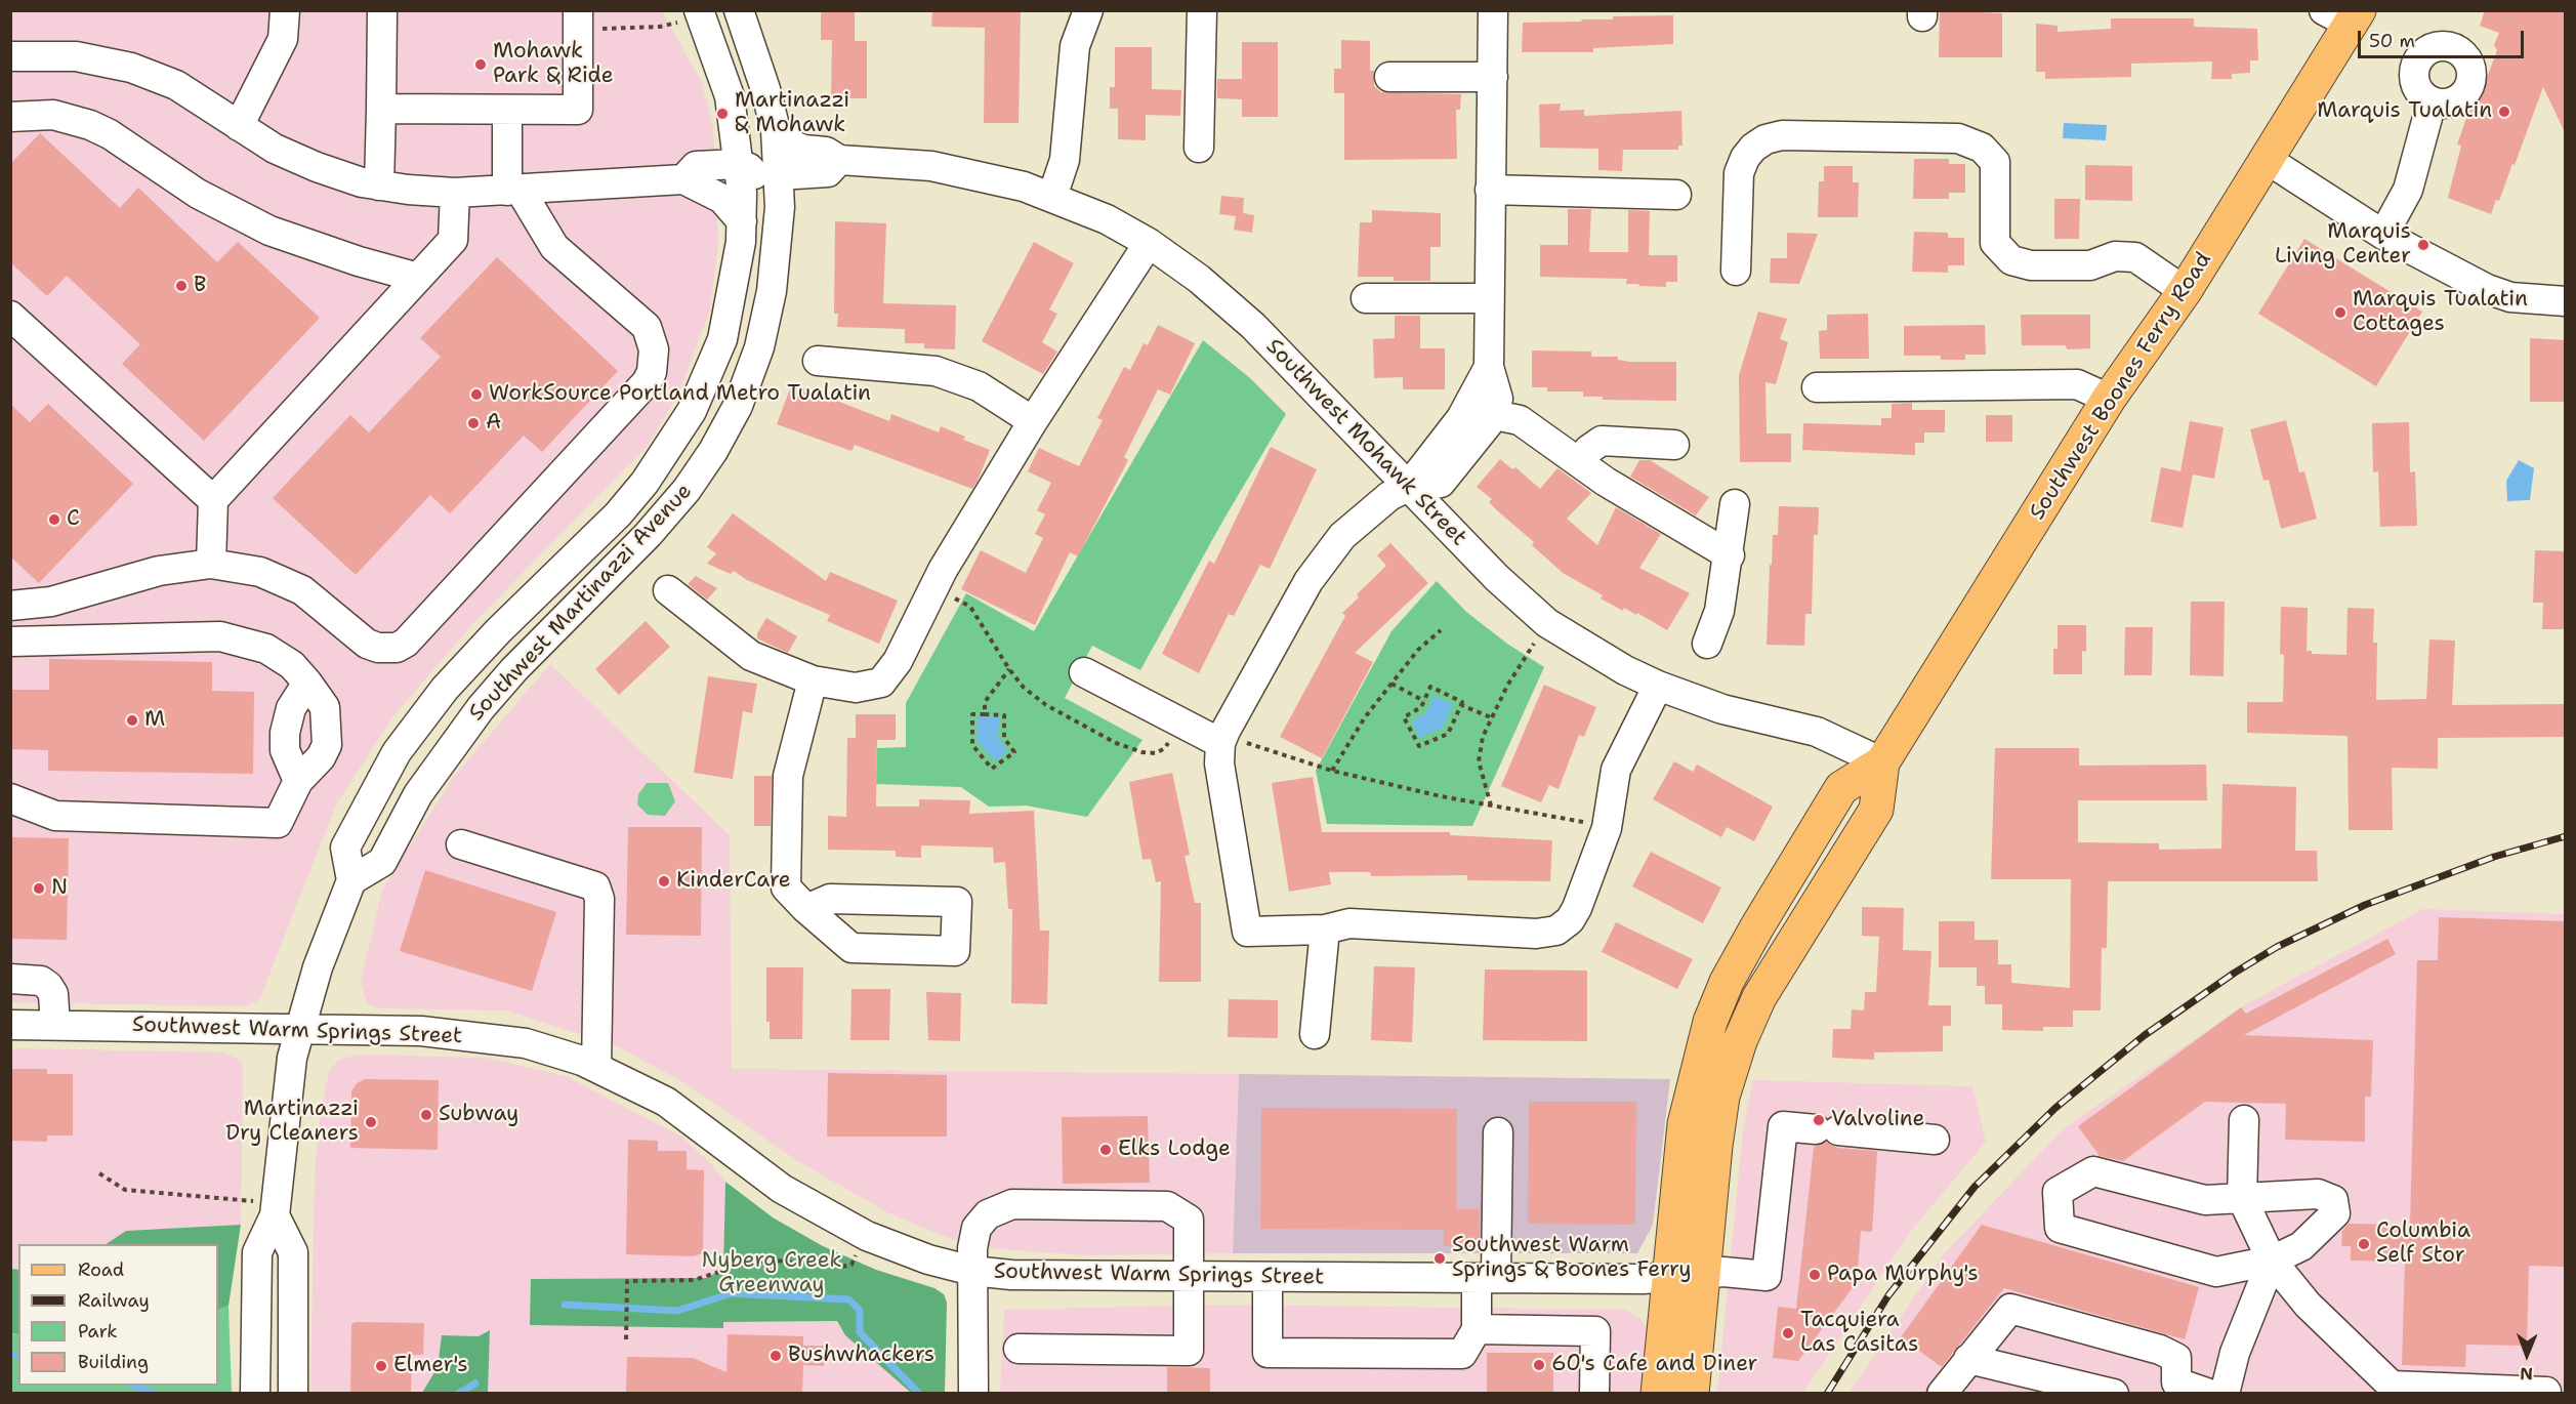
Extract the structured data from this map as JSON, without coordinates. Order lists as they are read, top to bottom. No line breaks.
{"streets":{"main road":["Southwest Boones Ferry Road"],"street":["Southwest Mohawk Street","Southwest Martinazzi Avenue","Southwest Warm Springs Street"]},"crossings":[["Southwest Boones Ferry Road","Southwest Mohawk Street"],["Southwest Boones Ferry Road","Southwest Warm Springs Street"],["Southwest Mohawk Street","Southwest Martinazzi Avenue"]],"parks":["Nyberg Creek Greenway"],"places":["Mohawk Park & Ride","Marquis Tualatin","Martinazzi & Mohawk","Marquis Living Center","B","Marquis Tualatin Cottages","WorkSource Portland Metro Tualatin","A","C","M","KinderCare","N","Subway","Valvoline","Martinazzi Dry Cleaners","Elks Lodge","Columbia Self Stor","Southwest Warm Springs & Boones Ferry","Papa Murphy's","Tacquiera Las Casitas","Bushwhackers","60's Cafe and Diner","Elmer's"],"legend":["Road","Railway","Park","Building"],"scale_bar":"50 m","north":"bottom"}
